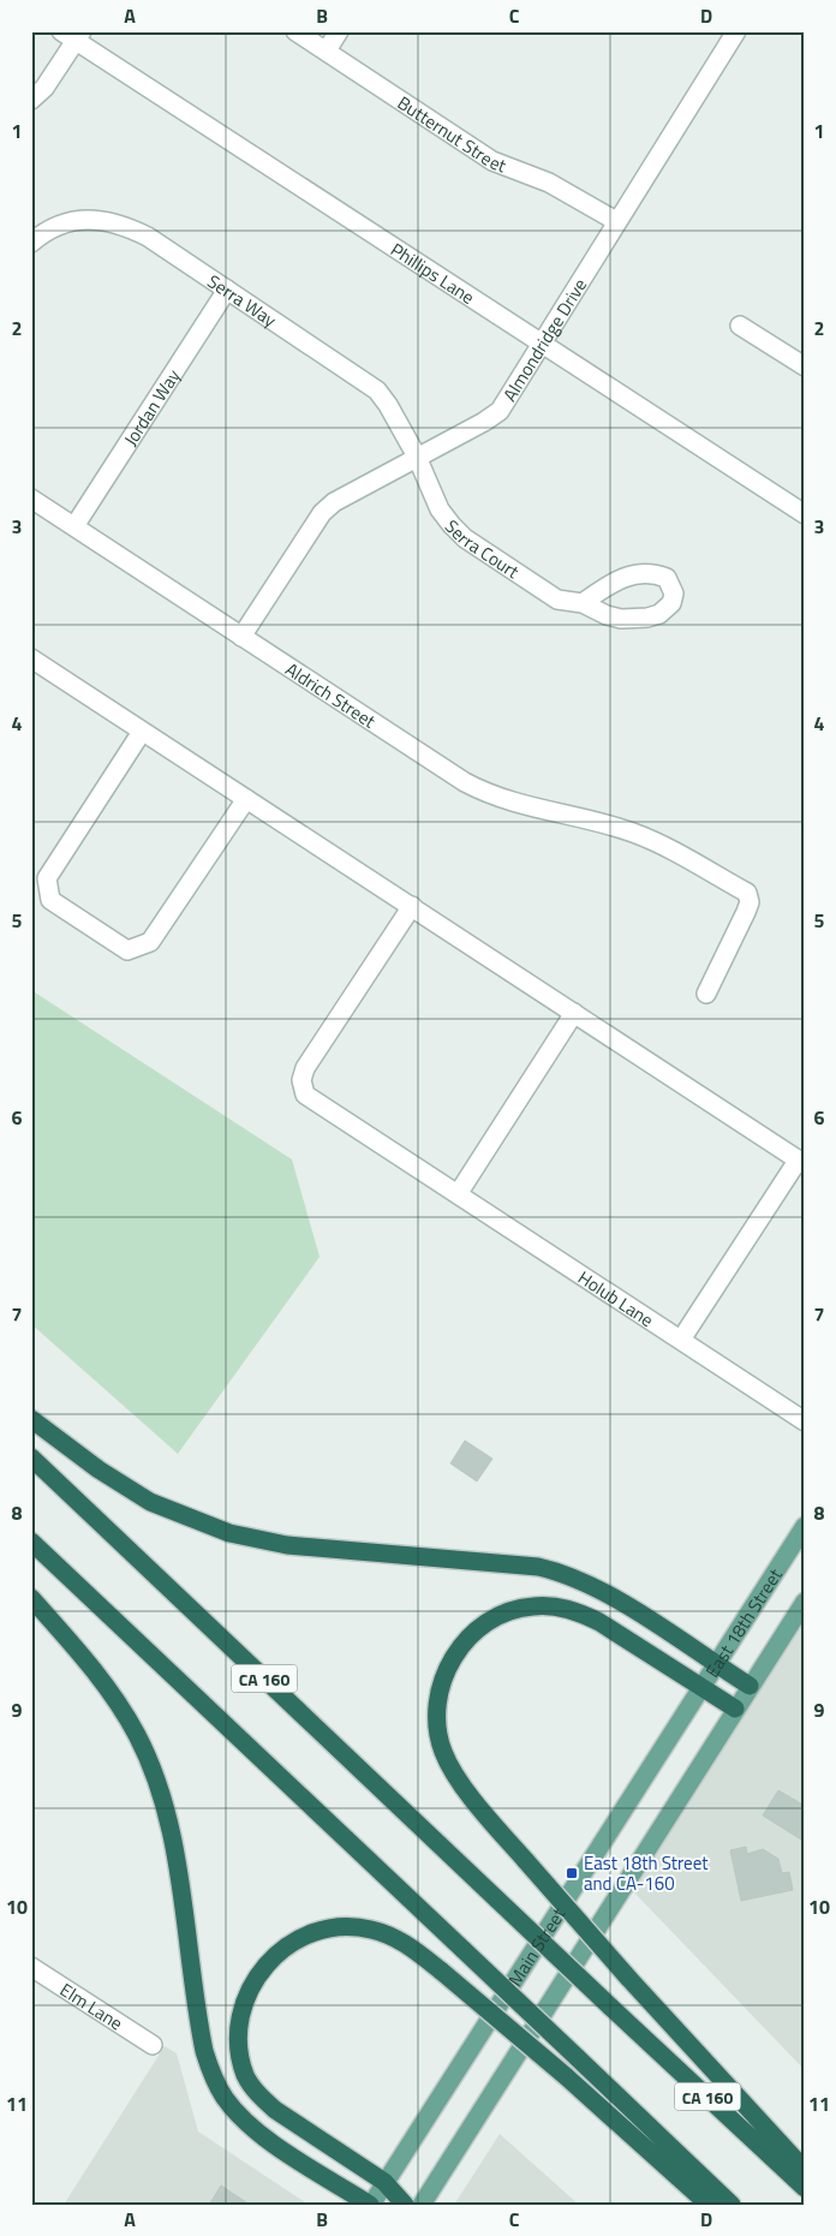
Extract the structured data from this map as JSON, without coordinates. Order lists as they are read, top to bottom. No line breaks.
{"streets":{"highway":["CA 160"],"main road":["East 18th Street","Main Street"],"street":["Butternut Street","Phillips Lane","Serra Way","Almondridge Drive","Jordan Way","Serra Court","Aldrich Street","Holub Lane","Elm Lane"]},"crossings":[["Butternut Street","Almondridge Drive"],["Phillips Lane","Almondridge Drive"],["Serra Way","Almondridge Drive"],["Serra Way","Jordan Way"],["Serra Way","Serra Court"],["Almondridge Drive","Serra Court"],["Almondridge Drive","Aldrich Street"],["Jordan Way","Aldrich Street"],["East 18th Street","Main Street"]],"places":{"transit":["East 18th Street and CA-160"]},"grid":{"columns":["A","B","C","D"],"rows":["1","2","3","4","5","6","7","8","9","10","11"]}}
